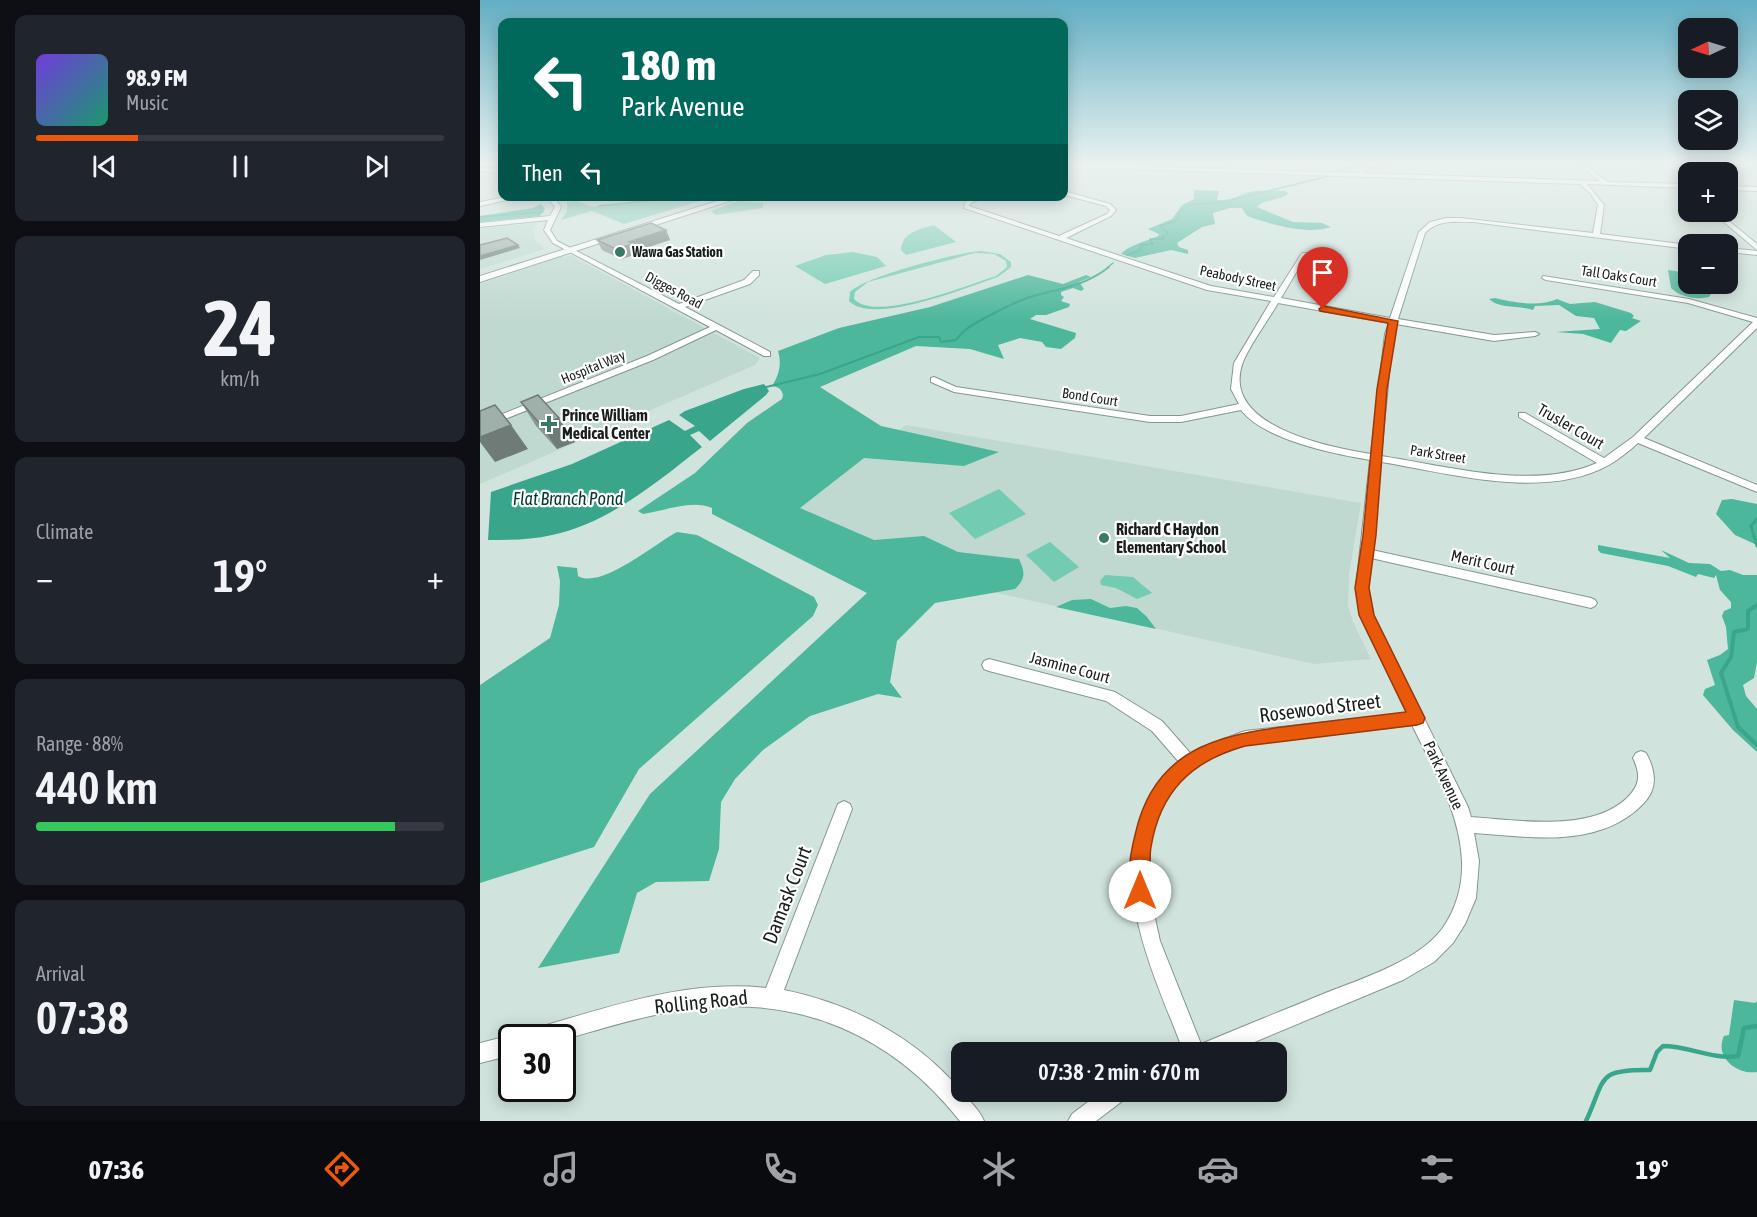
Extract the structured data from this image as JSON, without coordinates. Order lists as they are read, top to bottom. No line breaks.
{"streets":{"street":["Tall Oaks Court","Peabody Street","Digges Road","Hospital Way","Bond Court","Trusler Court","Park Street","Merit Court","Jasmine Court","Rosewood Street","Park Avenue","Damask Court","Rolling Road"]},"crossings":[["Tall Oaks Court","Park Street"],["Peabody Street","Park Avenue"],["Digges Road","Hospital Way"],["Bond Court","Park Street"],["Trusler Court","Park Street"],["Park Street","Park Avenue"],["Merit Court","Park Avenue"],["Jasmine Court","Rosewood Street"],["Rosewood Street","Park Avenue"],["Damask Court","Rolling Road"]],"water":["Flat Branch Pond"],"places":{"other":["Wawa Gas Station","Richard C Haydon Elementary School"],"health":["Prince William Medical Center"]},"north":"left","page":{"map_buttons":["+","−"],"turn":["180 m","Park Avenue"],"song":["98.9 FM","Music"],"then":"Then","tile":[["24","km/h"],"Climate",["Range · 88%","440 km"],["Arrival","07:38"]],"heat":["−","19°","+"],"limit":"30","trip":"07:38 · 2 min · 670 m","tabs":["07:36","19°"]}}
